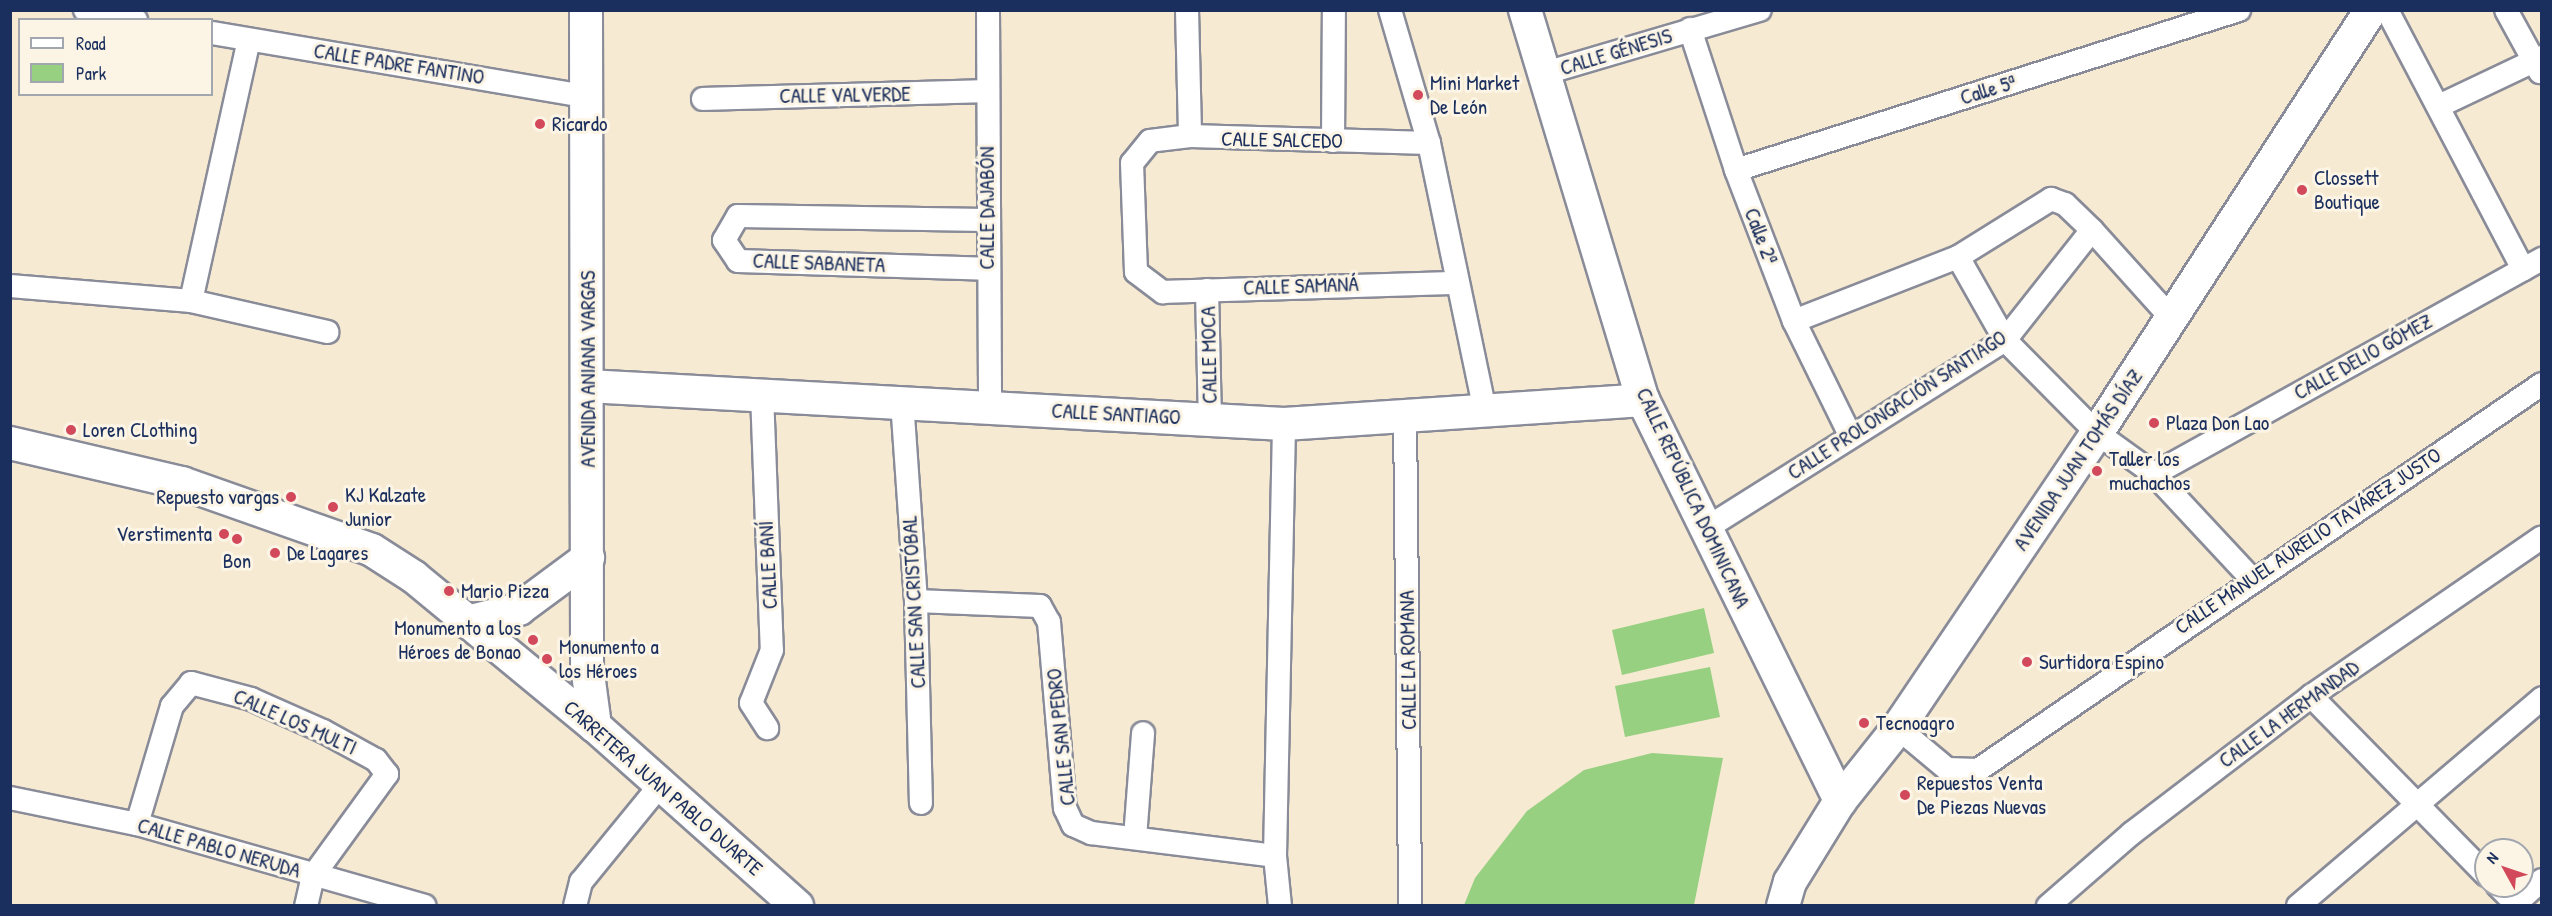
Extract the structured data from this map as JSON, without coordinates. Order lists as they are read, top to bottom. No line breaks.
{"streets":{"street":["CALLE GÉNESIS","CALLE PADRE FANTINO","Calle 5ª","CALLE VALVERDE","CALLE SALCEDO","CALLE DAJABÓN","Calle 2ª","CALLE SABANETA","CALLE SAMANÁ","CALLE MOCA","CALLE DELIO GÓMEZ","AVENIDA ANIANA VARGAS","CALLE PROLONGACIÓN SANTIAGO","CALLE SANTIAGO","AVENIDA JUAN TOMÁS DÍAZ","CALLE REPÚBLICA DOMINICANA","CALLE MANUEL AURELIO TAVÁREZ JUSTO","CALLE BANÍ","CALLE SAN CRISTÓBAL","CALLE LA ROMANA","CALLE LA HERMANDAD","CALLE LOS MULTI","CALLE SAN PEDRO","CARRETERA JUAN PABLO DUARTE","CALLE PABLO NERUDA"]},"crossings":[["CALLE GÉNESIS","Calle 2ª"],["CALLE GÉNESIS","CALLE REPÚBLICA DOMINICANA"],["CALLE PADRE FANTINO","AVENIDA ANIANA VARGAS"],["Calle 5ª","Calle 2ª"],["CALLE VALVERDE","CALLE DAJABÓN"],["CALLE SALCEDO","CALLE SAMANÁ"],["CALLE DAJABÓN","CALLE SABANETA"],["CALLE DAJABÓN","CALLE SANTIAGO"],["Calle 2ª","CALLE PROLONGACIÓN SANTIAGO"],["CALLE SAMANÁ","CALLE MOCA"],["CALLE MOCA","CALLE SANTIAGO"],["AVENIDA ANIANA VARGAS","CALLE SANTIAGO"],["AVENIDA ANIANA VARGAS","CARRETERA JUAN PABLO DUARTE"],["CALLE PROLONGACIÓN SANTIAGO","CALLE REPÚBLICA DOMINICANA"],["CALLE SANTIAGO","CALLE REPÚBLICA DOMINICANA"],["CALLE SANTIAGO","CALLE BANÍ"],["CALLE SANTIAGO","CALLE SAN CRISTÓBAL"],["CALLE SANTIAGO","CALLE LA ROMANA"],["AVENIDA JUAN TOMÁS DÍAZ","CALLE REPÚBLICA DOMINICANA"],["AVENIDA JUAN TOMÁS DÍAZ","CALLE MANUEL AURELIO TAVÁREZ JUSTO"],["CALLE SAN CRISTÓBAL","CALLE SAN PEDRO"],["CALLE LOS MULTI","CALLE PABLO NERUDA"]],"places":["Mini Market De León","Ricardo","Clossett Boutique","Plaza Don Lao","Loren CLothing","Taller los muchachos","Repuesto vargas","KJ Kalzate Junior","Verstimenta","Bon","De Lagares","Mario Pizza","Monumento a los Héroes de Bonao","Monumento a los Héroes","Surtidora Espino","Tecnoagro","Repuestos Venta De Piezas Nuevas"],"legend":["Road","Park"],"north":"top left"}
